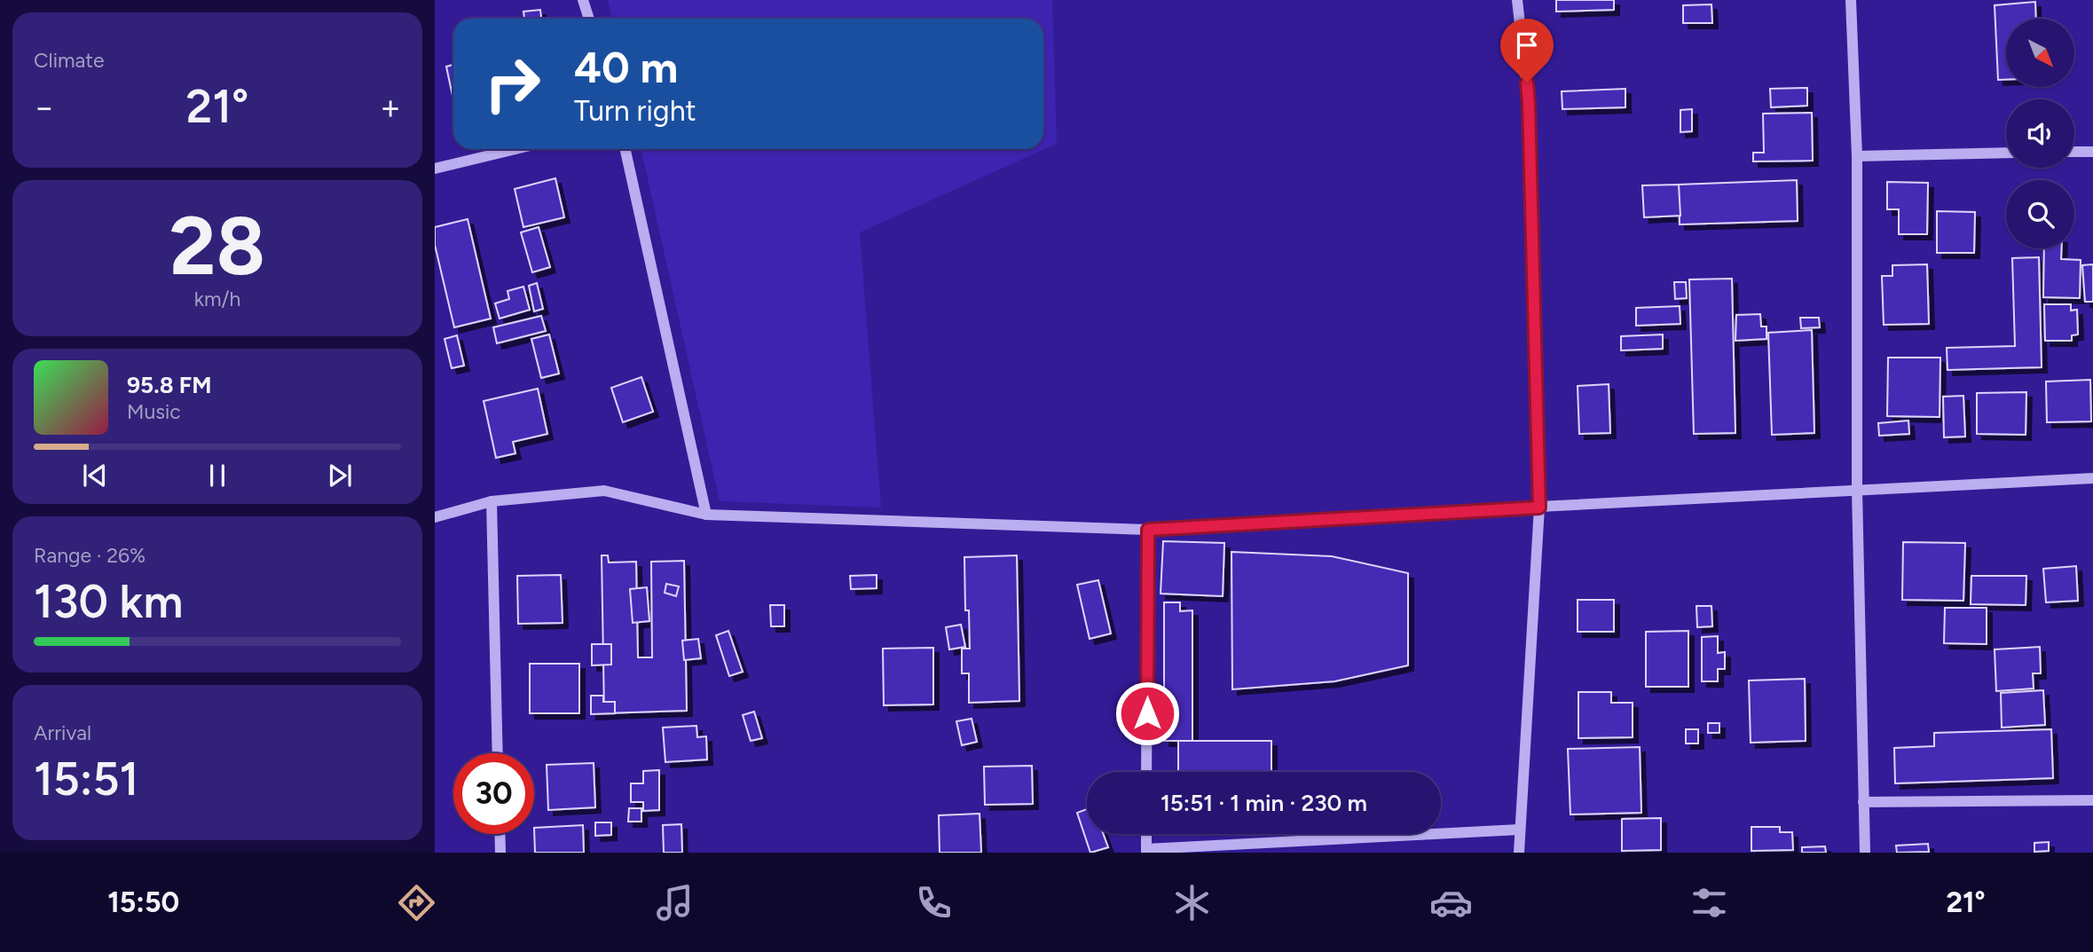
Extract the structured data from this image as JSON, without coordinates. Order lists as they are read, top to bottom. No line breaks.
{"north":"bottom right","page":{"tile":["Climate",["28","km/h"],["Range · 26%","130 km"],["Arrival","15:51"]],"turn":["40 m","Turn right"],"heat":["−","21°","+"],"song":["95.8 FM","Music"],"limit":"30","trip":"15:51 · 1 min · 230 m","tabs":["15:50","21°"]}}
